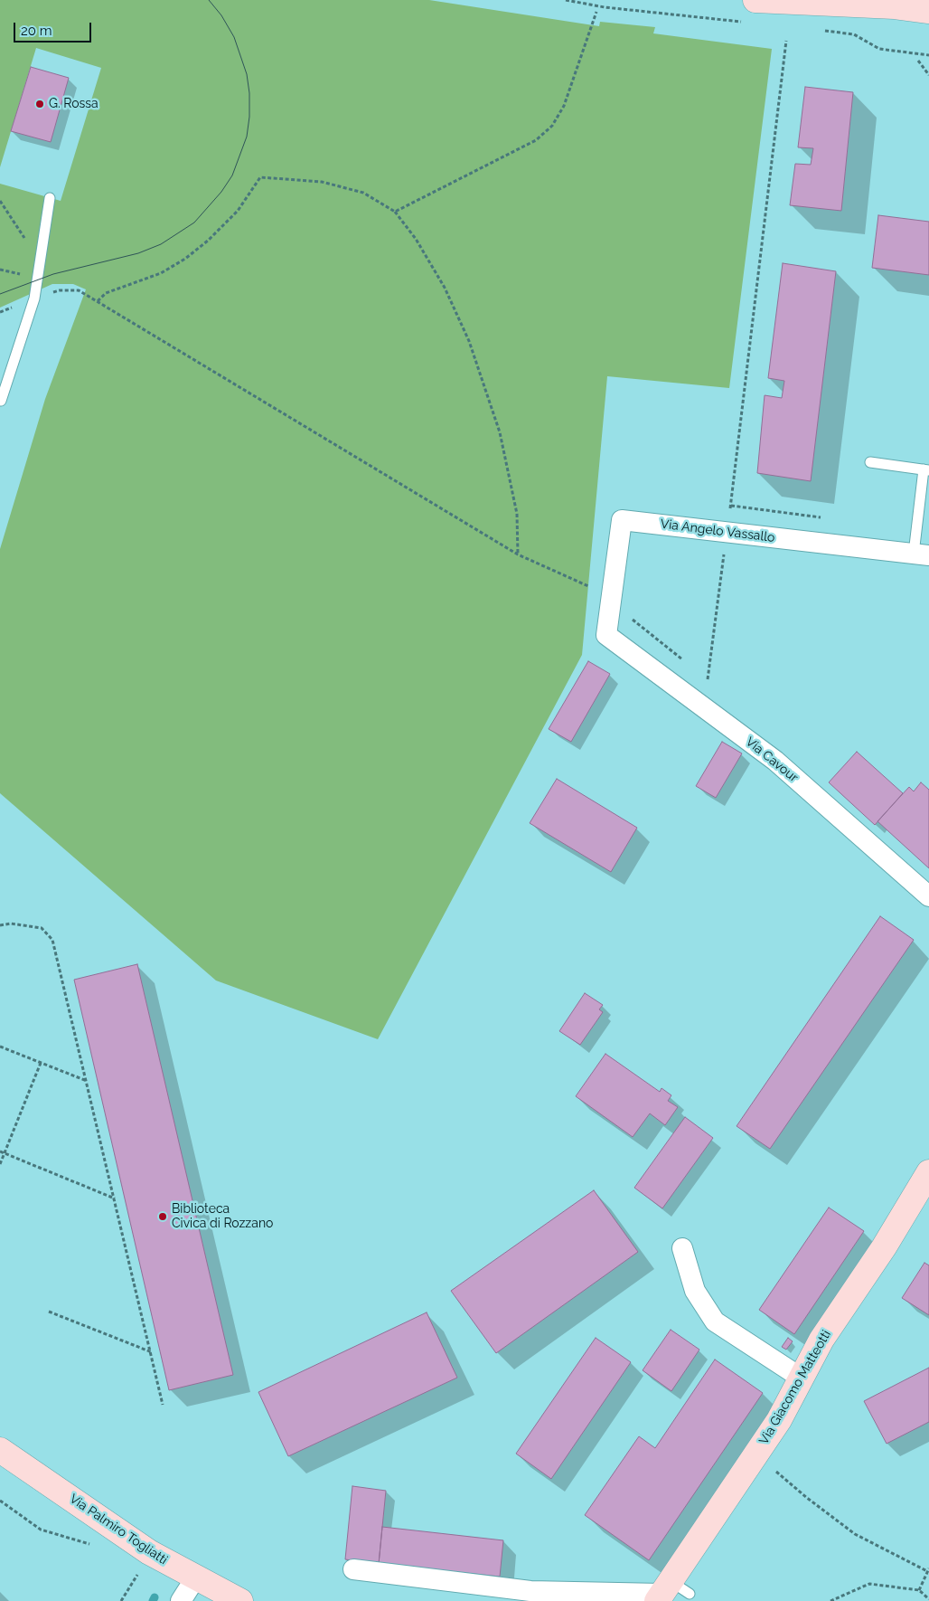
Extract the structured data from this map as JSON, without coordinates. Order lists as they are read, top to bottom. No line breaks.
{"streets":{"street":["Via Angelo Vassallo","Via Cavour","Via Giacomo Matteotti","Via Palmiro Togliatti"]},"crossings":[["Via Angelo Vassallo","Via Cavour"]],"places":["G. Rossa","Biblioteca Civica di Rozzano"],"scale_bar":"20 m"}
